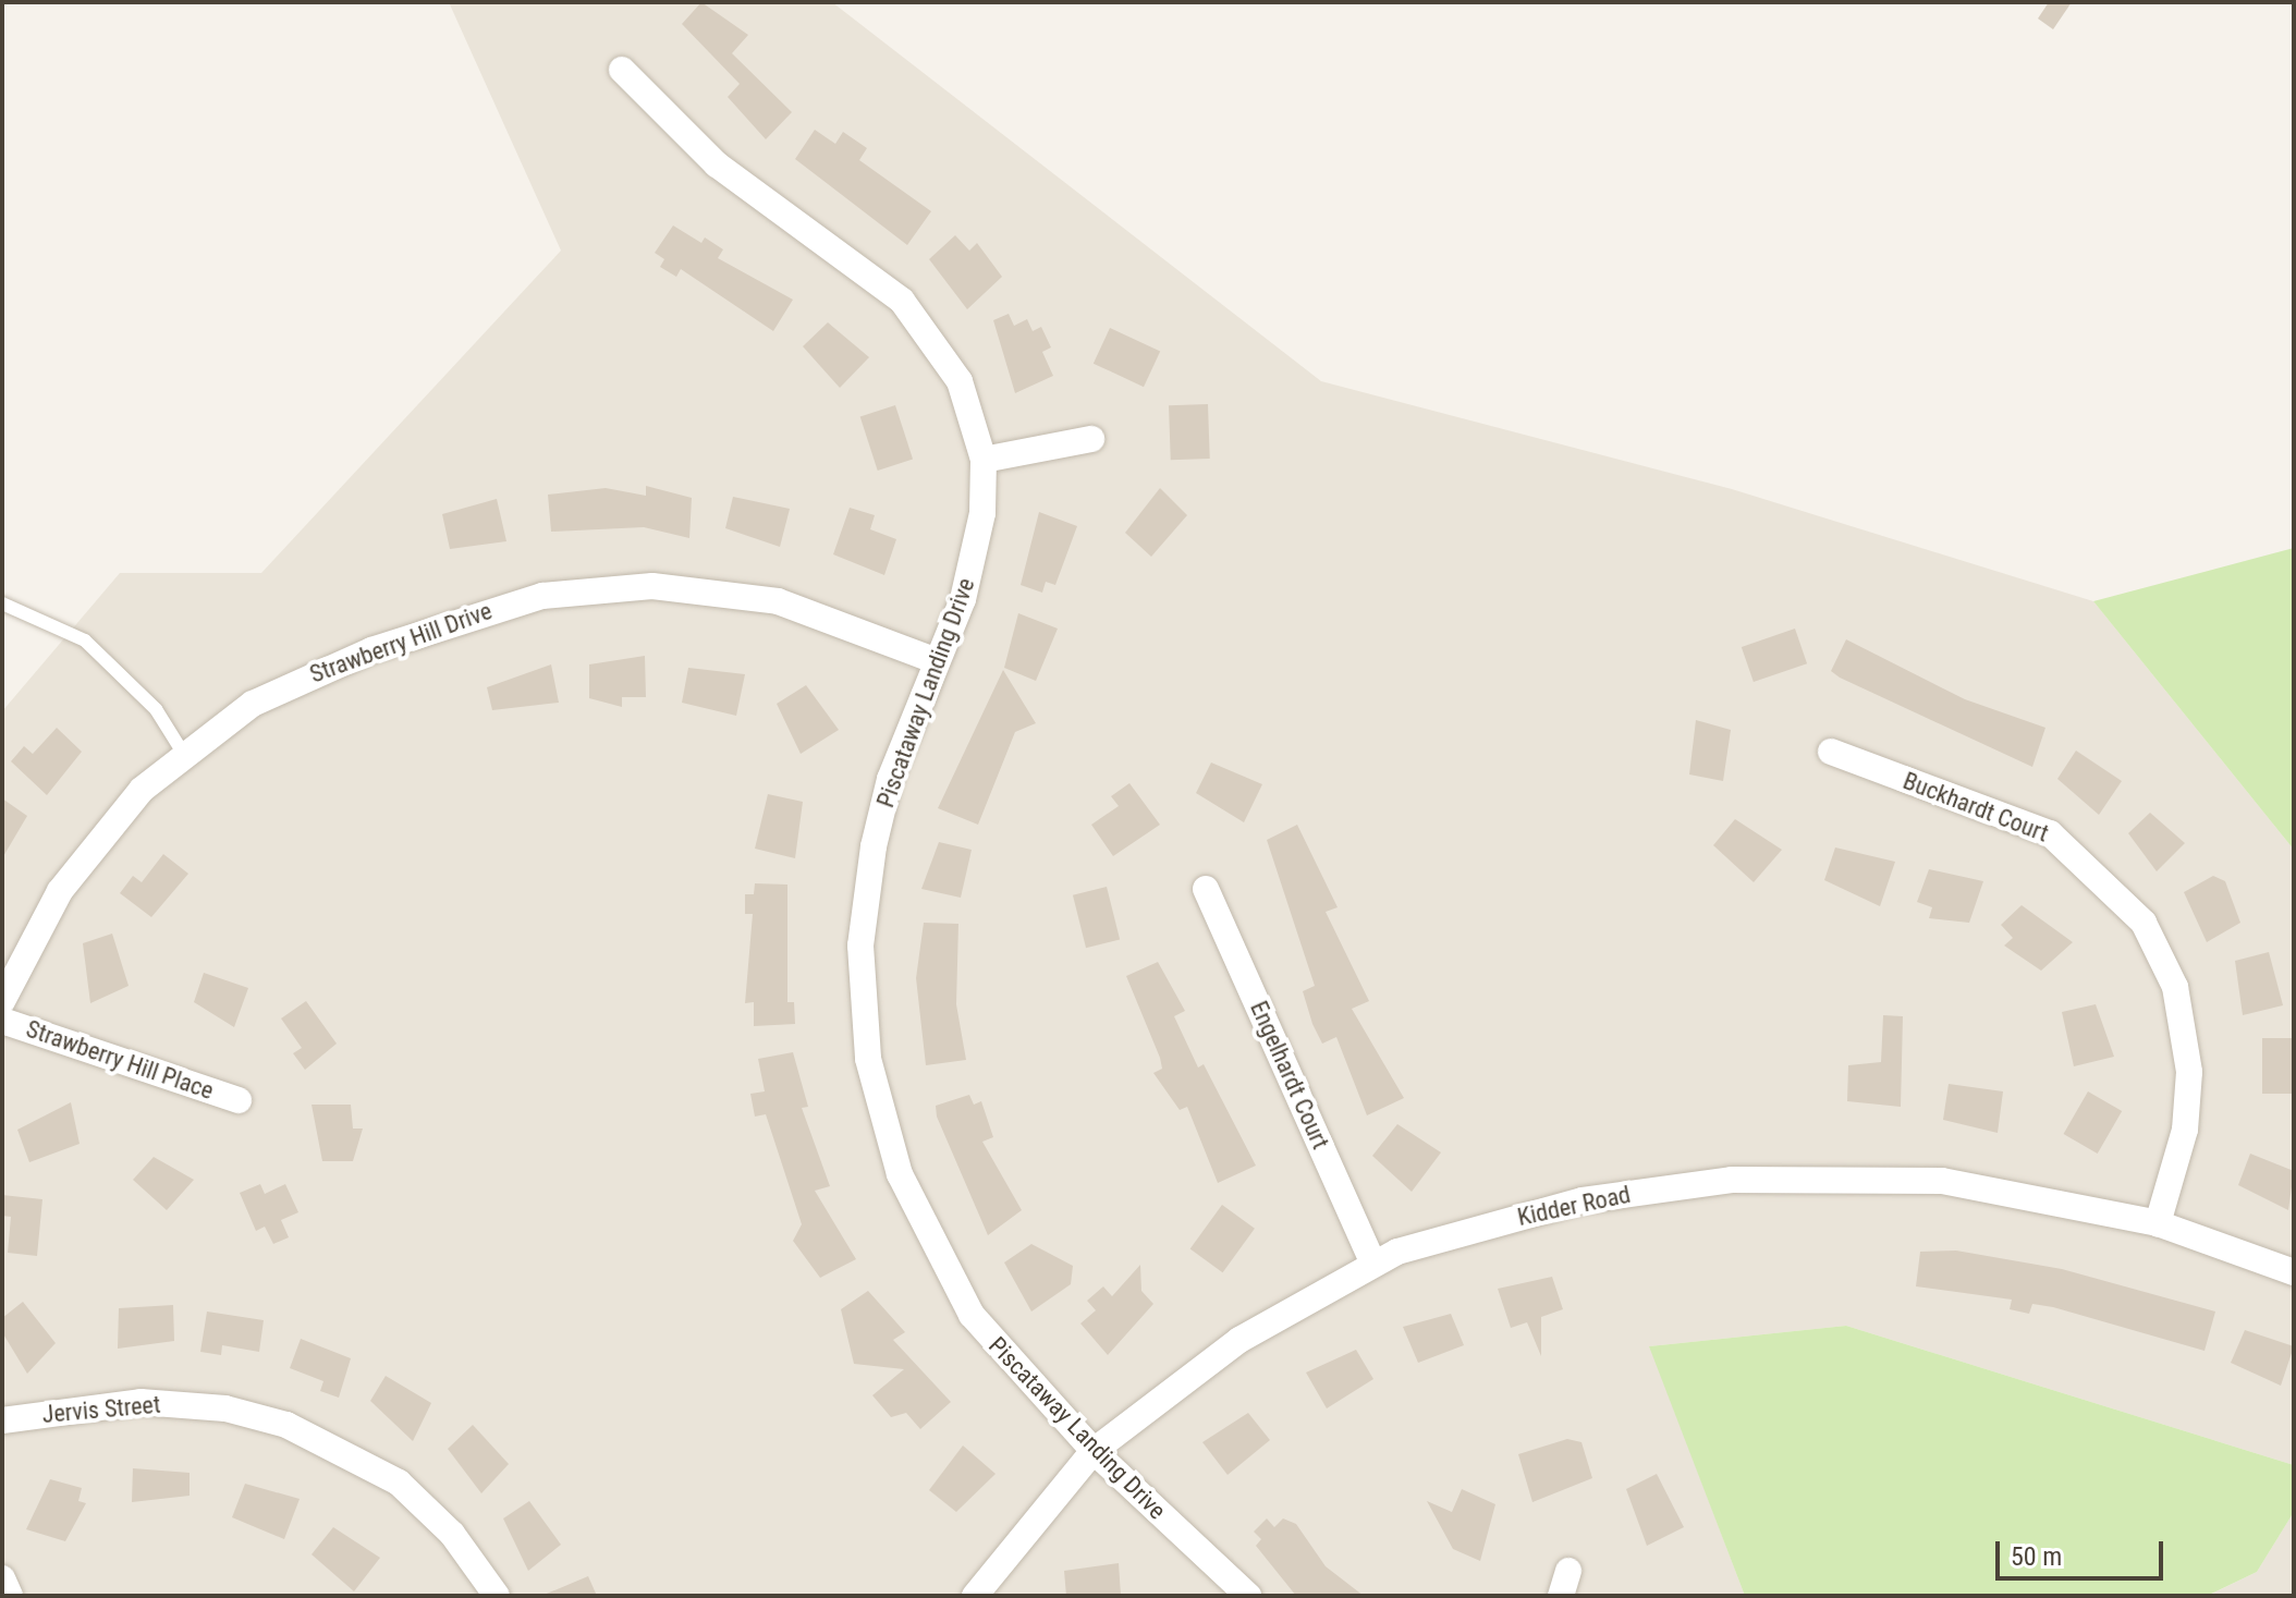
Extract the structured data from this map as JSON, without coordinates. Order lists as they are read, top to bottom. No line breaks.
{"streets":{"street":["Strawberry Hill Drive","Piscataway Landing Drive","Buckhardt Court","Strawberry Hill Place","Engelhardt Court","Kidder Road","Jervis Street"]},"crossings":[["Strawberry Hill Drive","Piscataway Landing Drive"],["Piscataway Landing Drive","Kidder Road"],["Buckhardt Court","Kidder Road"],["Engelhardt Court","Kidder Road"]],"scale_bar":"50 m"}
